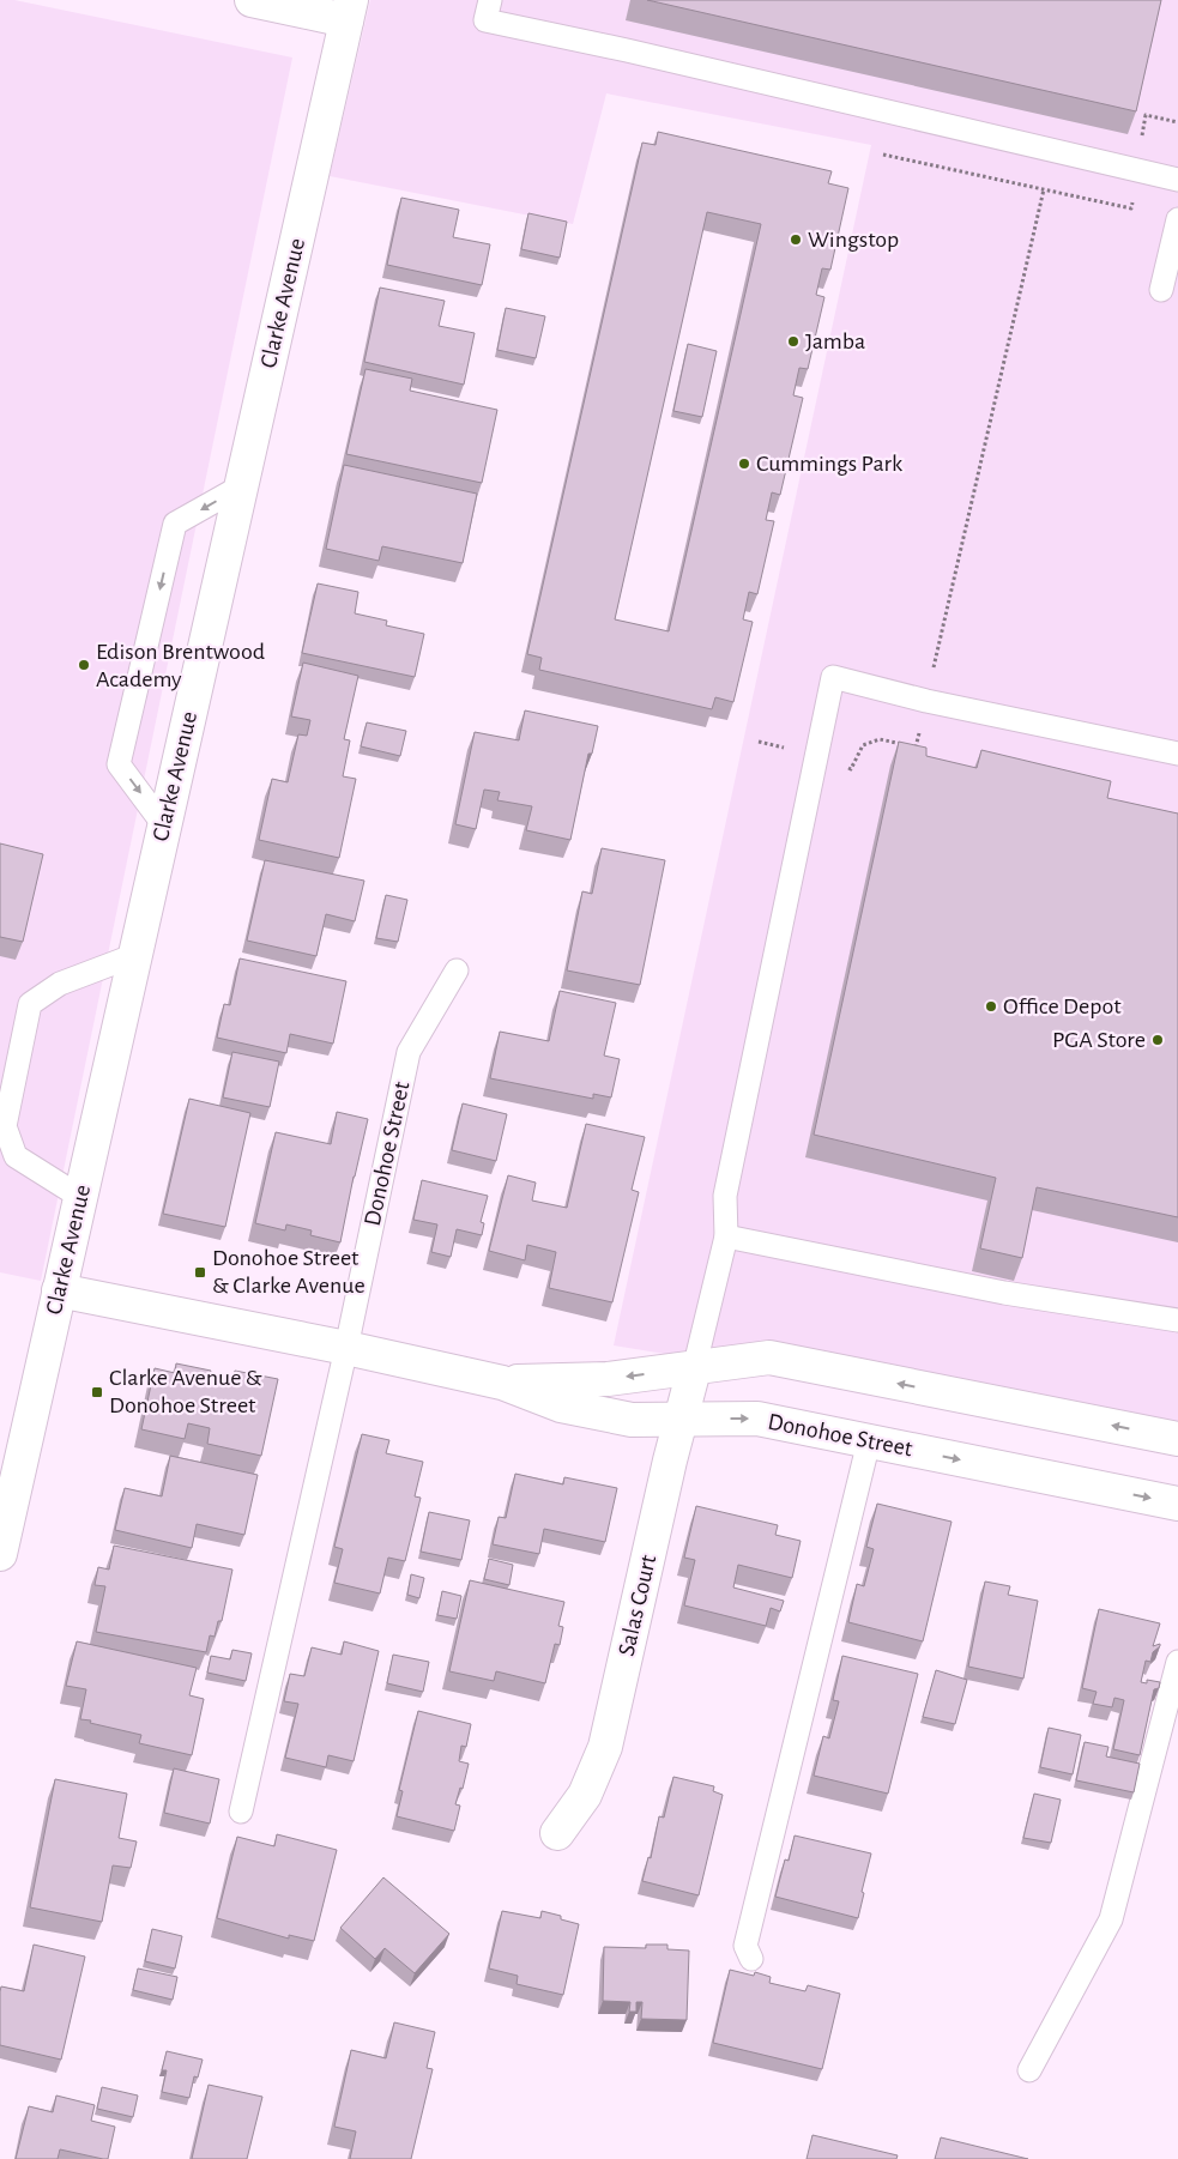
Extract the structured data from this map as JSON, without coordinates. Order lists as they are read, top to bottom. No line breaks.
{"streets":{"street":["Clarke Avenue","Donohoe Street","Salas Court"]},"crossings":[["Clarke Avenue","Donohoe Street"],["Donohoe Street","Salas Court"]],"places":{"other":["Wingstop","Jamba","Cummings Park","Edison Brentwood Academy","Office Depot","PGA Store"],"transit":["Donohoe Street & Clarke Avenue","Clarke Avenue & Donohoe Street"]}}
